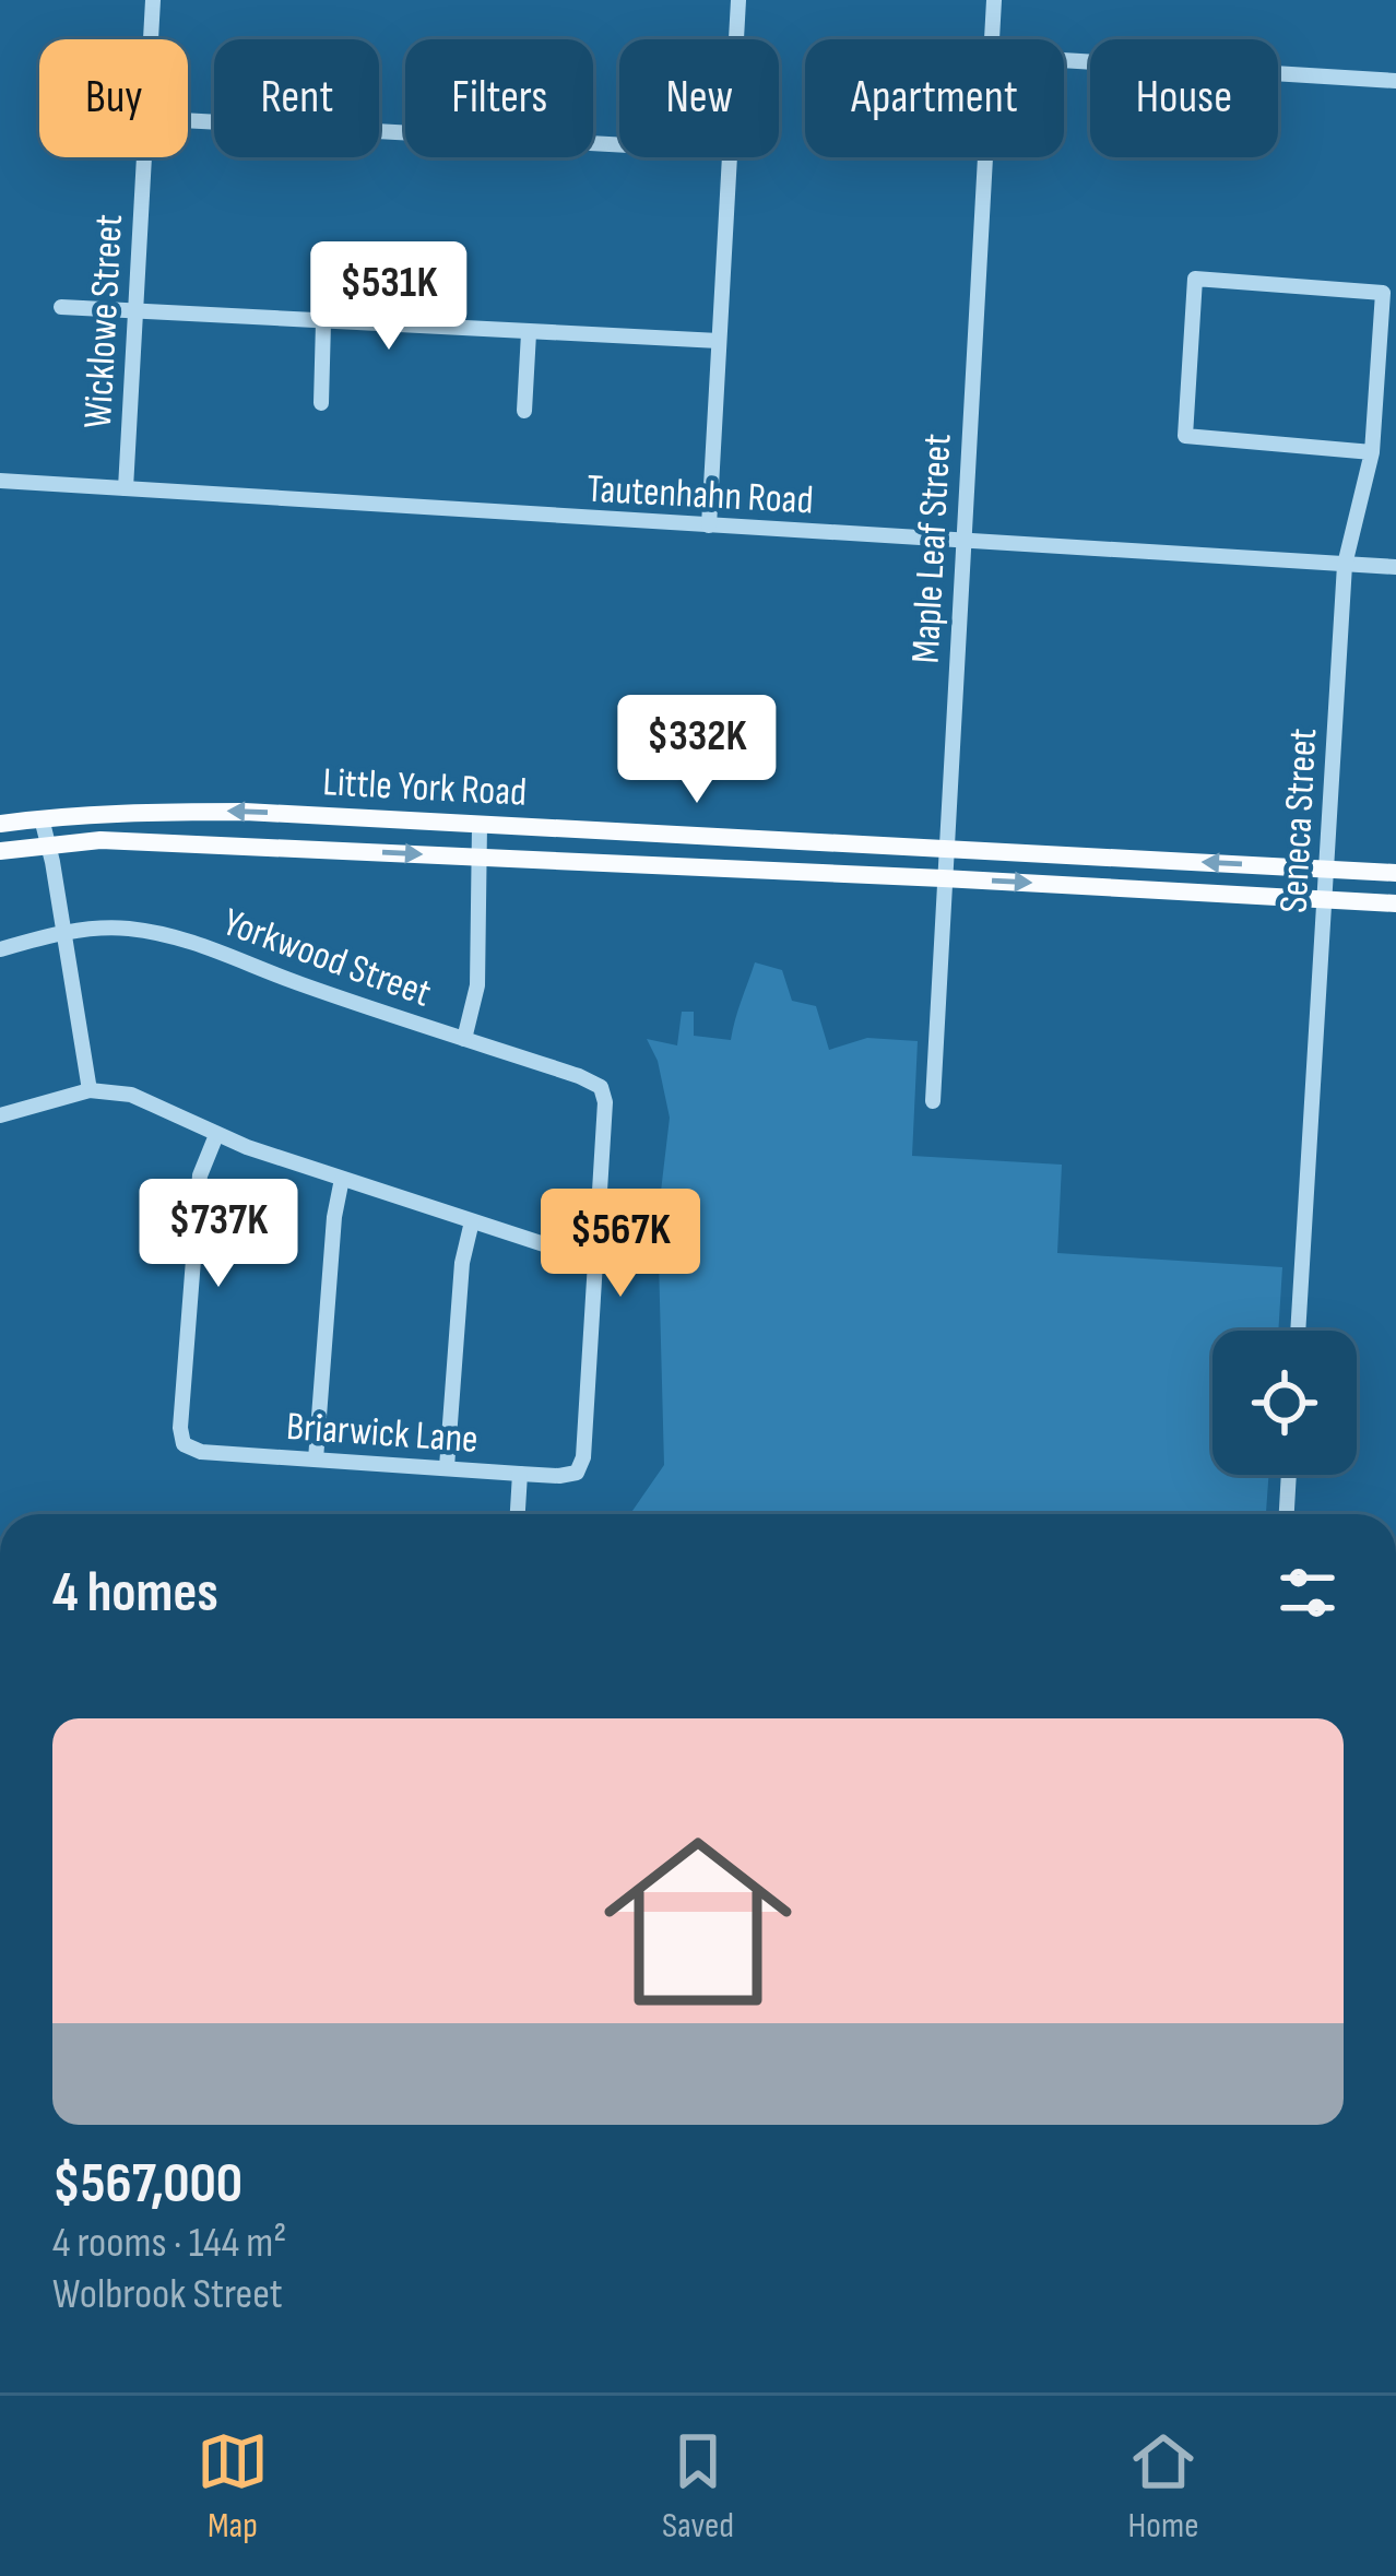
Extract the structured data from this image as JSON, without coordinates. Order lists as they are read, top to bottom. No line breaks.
{"streets":{"main road":["Little York Road"],"street":["Wicklowe Street","Tautenhahn Road","Maple Leaf Street","Seneca Street","Yorkwood Street","Briarwick Lane"]},"crossings":[["Wicklowe Street","Tautenhahn Road"],["Tautenhahn Road","Maple Leaf Street"],["Tautenhahn Road","Seneca Street"],["Maple Leaf Street","Little York Road"],["Little York Road","Seneca Street"],["Yorkwood Street","Briarwick Lane"]],"page":{"chip":["Buy","Rent","Filters","New","Apartment","House"],"price":["$531K","$332K","$737K","$567K"],"heading":"4 homes","list":[{"name":"$567,000","note":"4 rooms · 144 m² · Wolbrook Street"}],"tabs":["Map","Saved","Home"]}}
